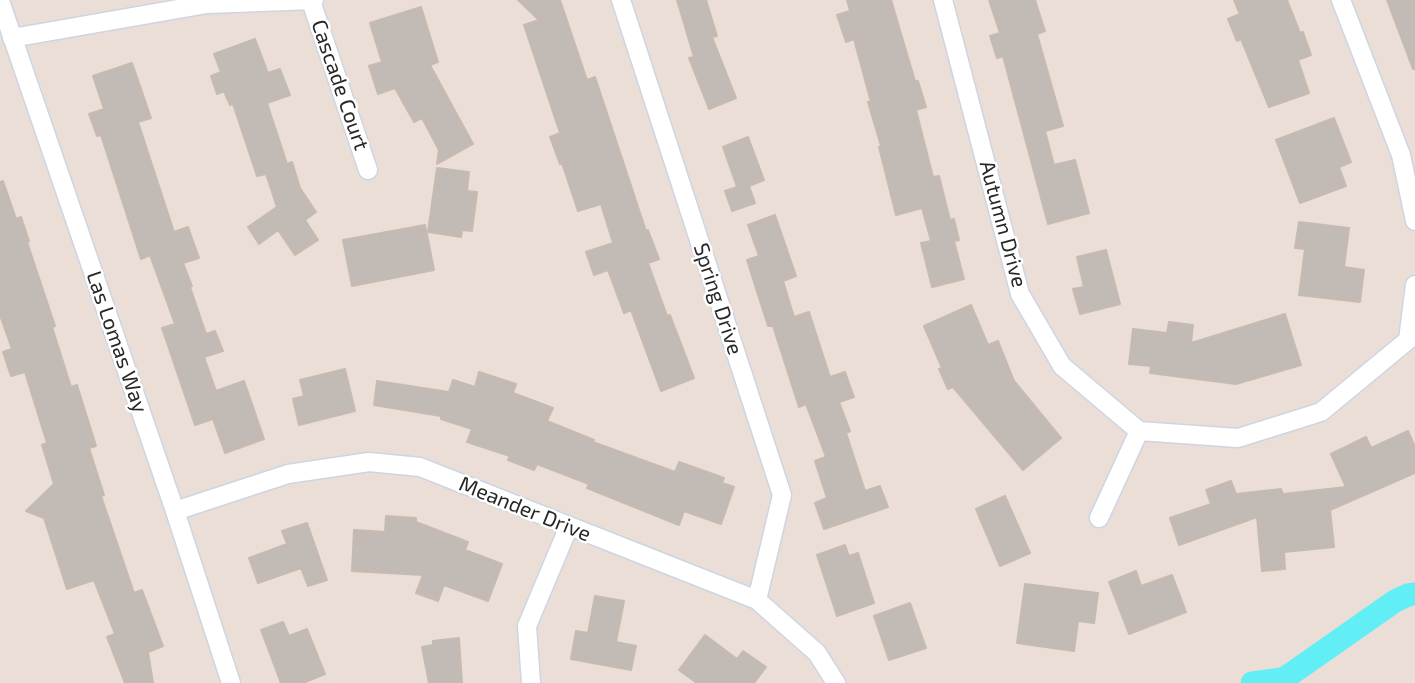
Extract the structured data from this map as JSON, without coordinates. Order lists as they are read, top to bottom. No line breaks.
{"streets":{"street":["Cascade Court","Autumn Drive","Spring Drive","Las Lomas Way","Meander Drive"]},"crossings":[["Spring Drive","Meander Drive"],["Las Lomas Way","Meander Drive"]]}
